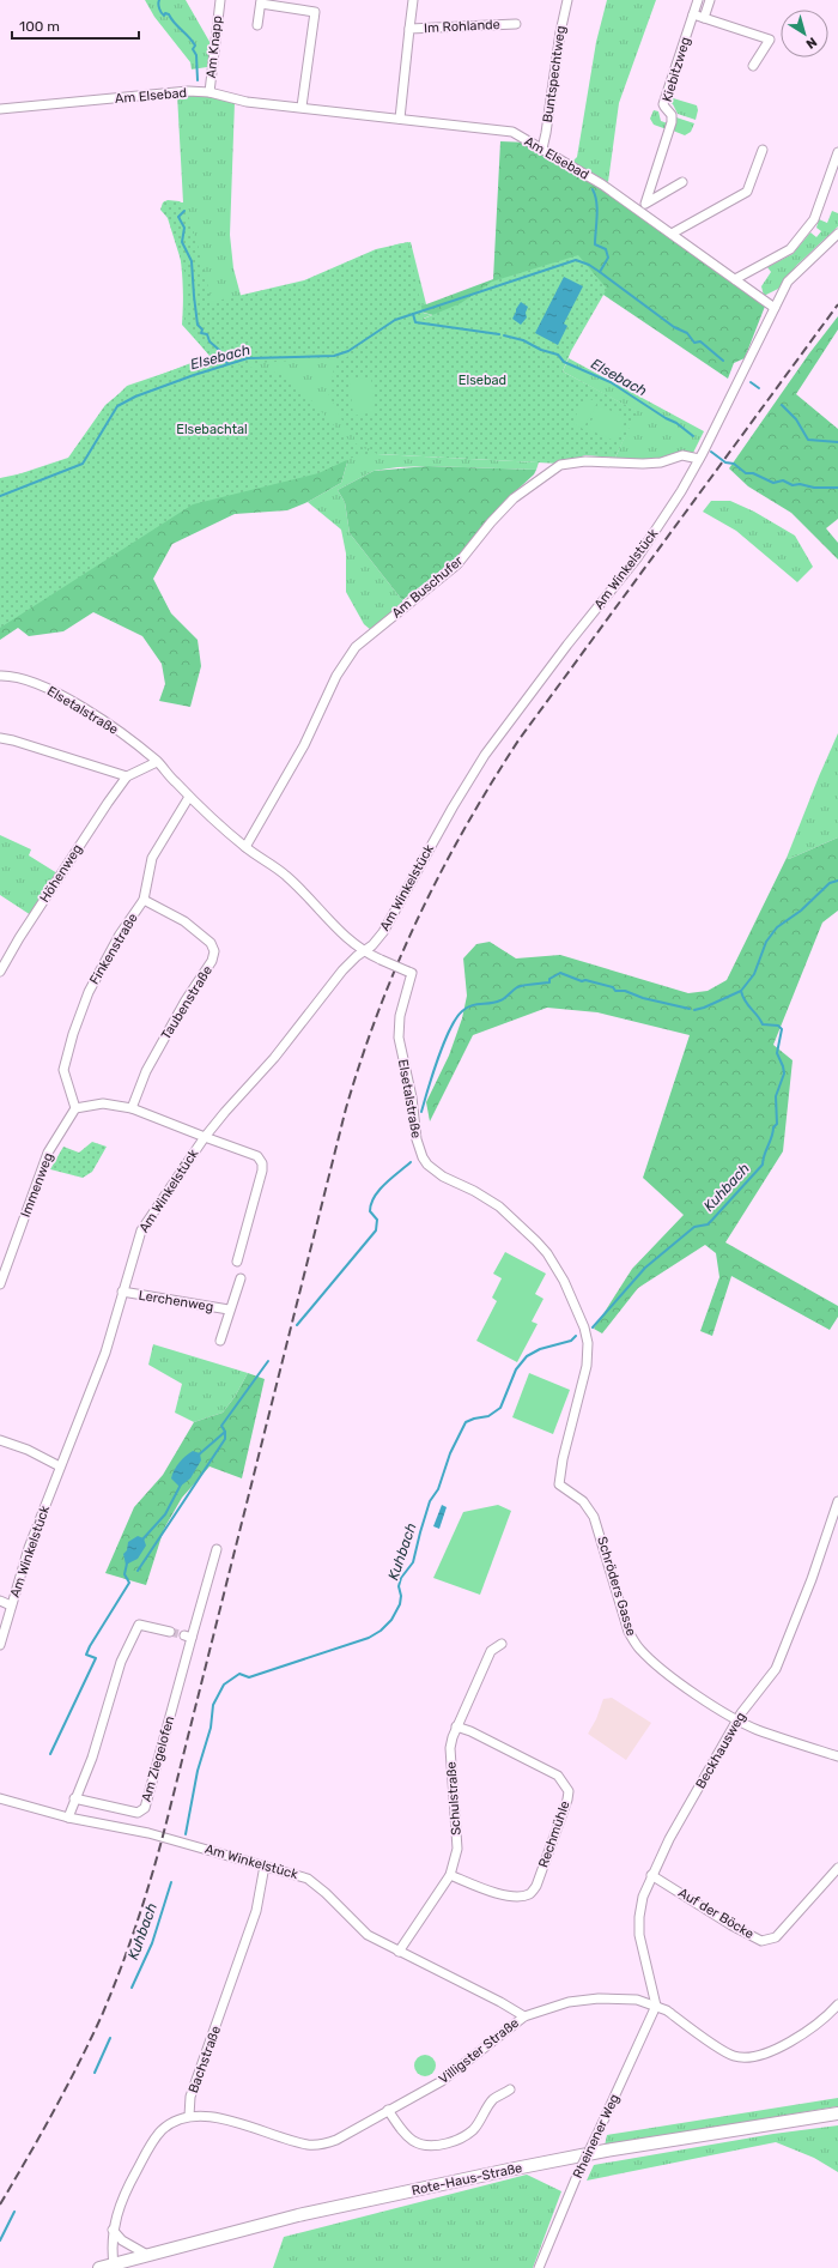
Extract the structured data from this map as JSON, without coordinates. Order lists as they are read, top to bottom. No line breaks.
{"streets":{"main road":["Rote-Haus-Straße"],"street":["Im Rohlande","Am Knapp","Kiebitzweg","Buntspechtweg","Am Elsebad","Am Winkelstück","Am Buschufer","Elsetalstraße","Höhenweg","Finkenstraße","Taubenstraße","Immenweg","Lerchenweg","Schröders Gasse","Beckhausweg","Am Ziegelofen","Schulstraße","Rechmühle","Auf der Böcke","Villigster Straße","Bachstraße","Rheinener Weg"]},"crossings":[["Im Rohlande","Am Elsebad"],["Am Knapp","Am Elsebad"],["Kiebitzweg","Am Elsebad"],["Buntspechtweg","Am Elsebad"],["Am Elsebad","Am Winkelstück"],["Am Winkelstück","Am Buschufer"],["Am Winkelstück","Elsetalstraße"],["Am Winkelstück","Lerchenweg"],["Am Winkelstück","Schulstraße"],["Am Winkelstück","Villigster Straße"],["Am Winkelstück","Bachstraße"],["Am Buschufer","Elsetalstraße"],["Elsetalstraße","Finkenstraße"],["Elsetalstraße","Schröders Gasse"],["Finkenstraße","Taubenstraße"],["Finkenstraße","Immenweg"],["Schröders Gasse","Beckhausweg"],["Beckhausweg","Auf der Böcke"],["Beckhausweg","Villigster Straße"],["Beckhausweg","Rheinener Weg"],["Schulstraße","Rechmühle"],["Villigster Straße","Bachstraße"],["Villigster Straße","Rheinener Weg"]],"water":["Elsebach","Kuhbach"],"parks":["Elsebad","Elsebachtal"],"scale_bar":"100 m","north":"bottom right"}
